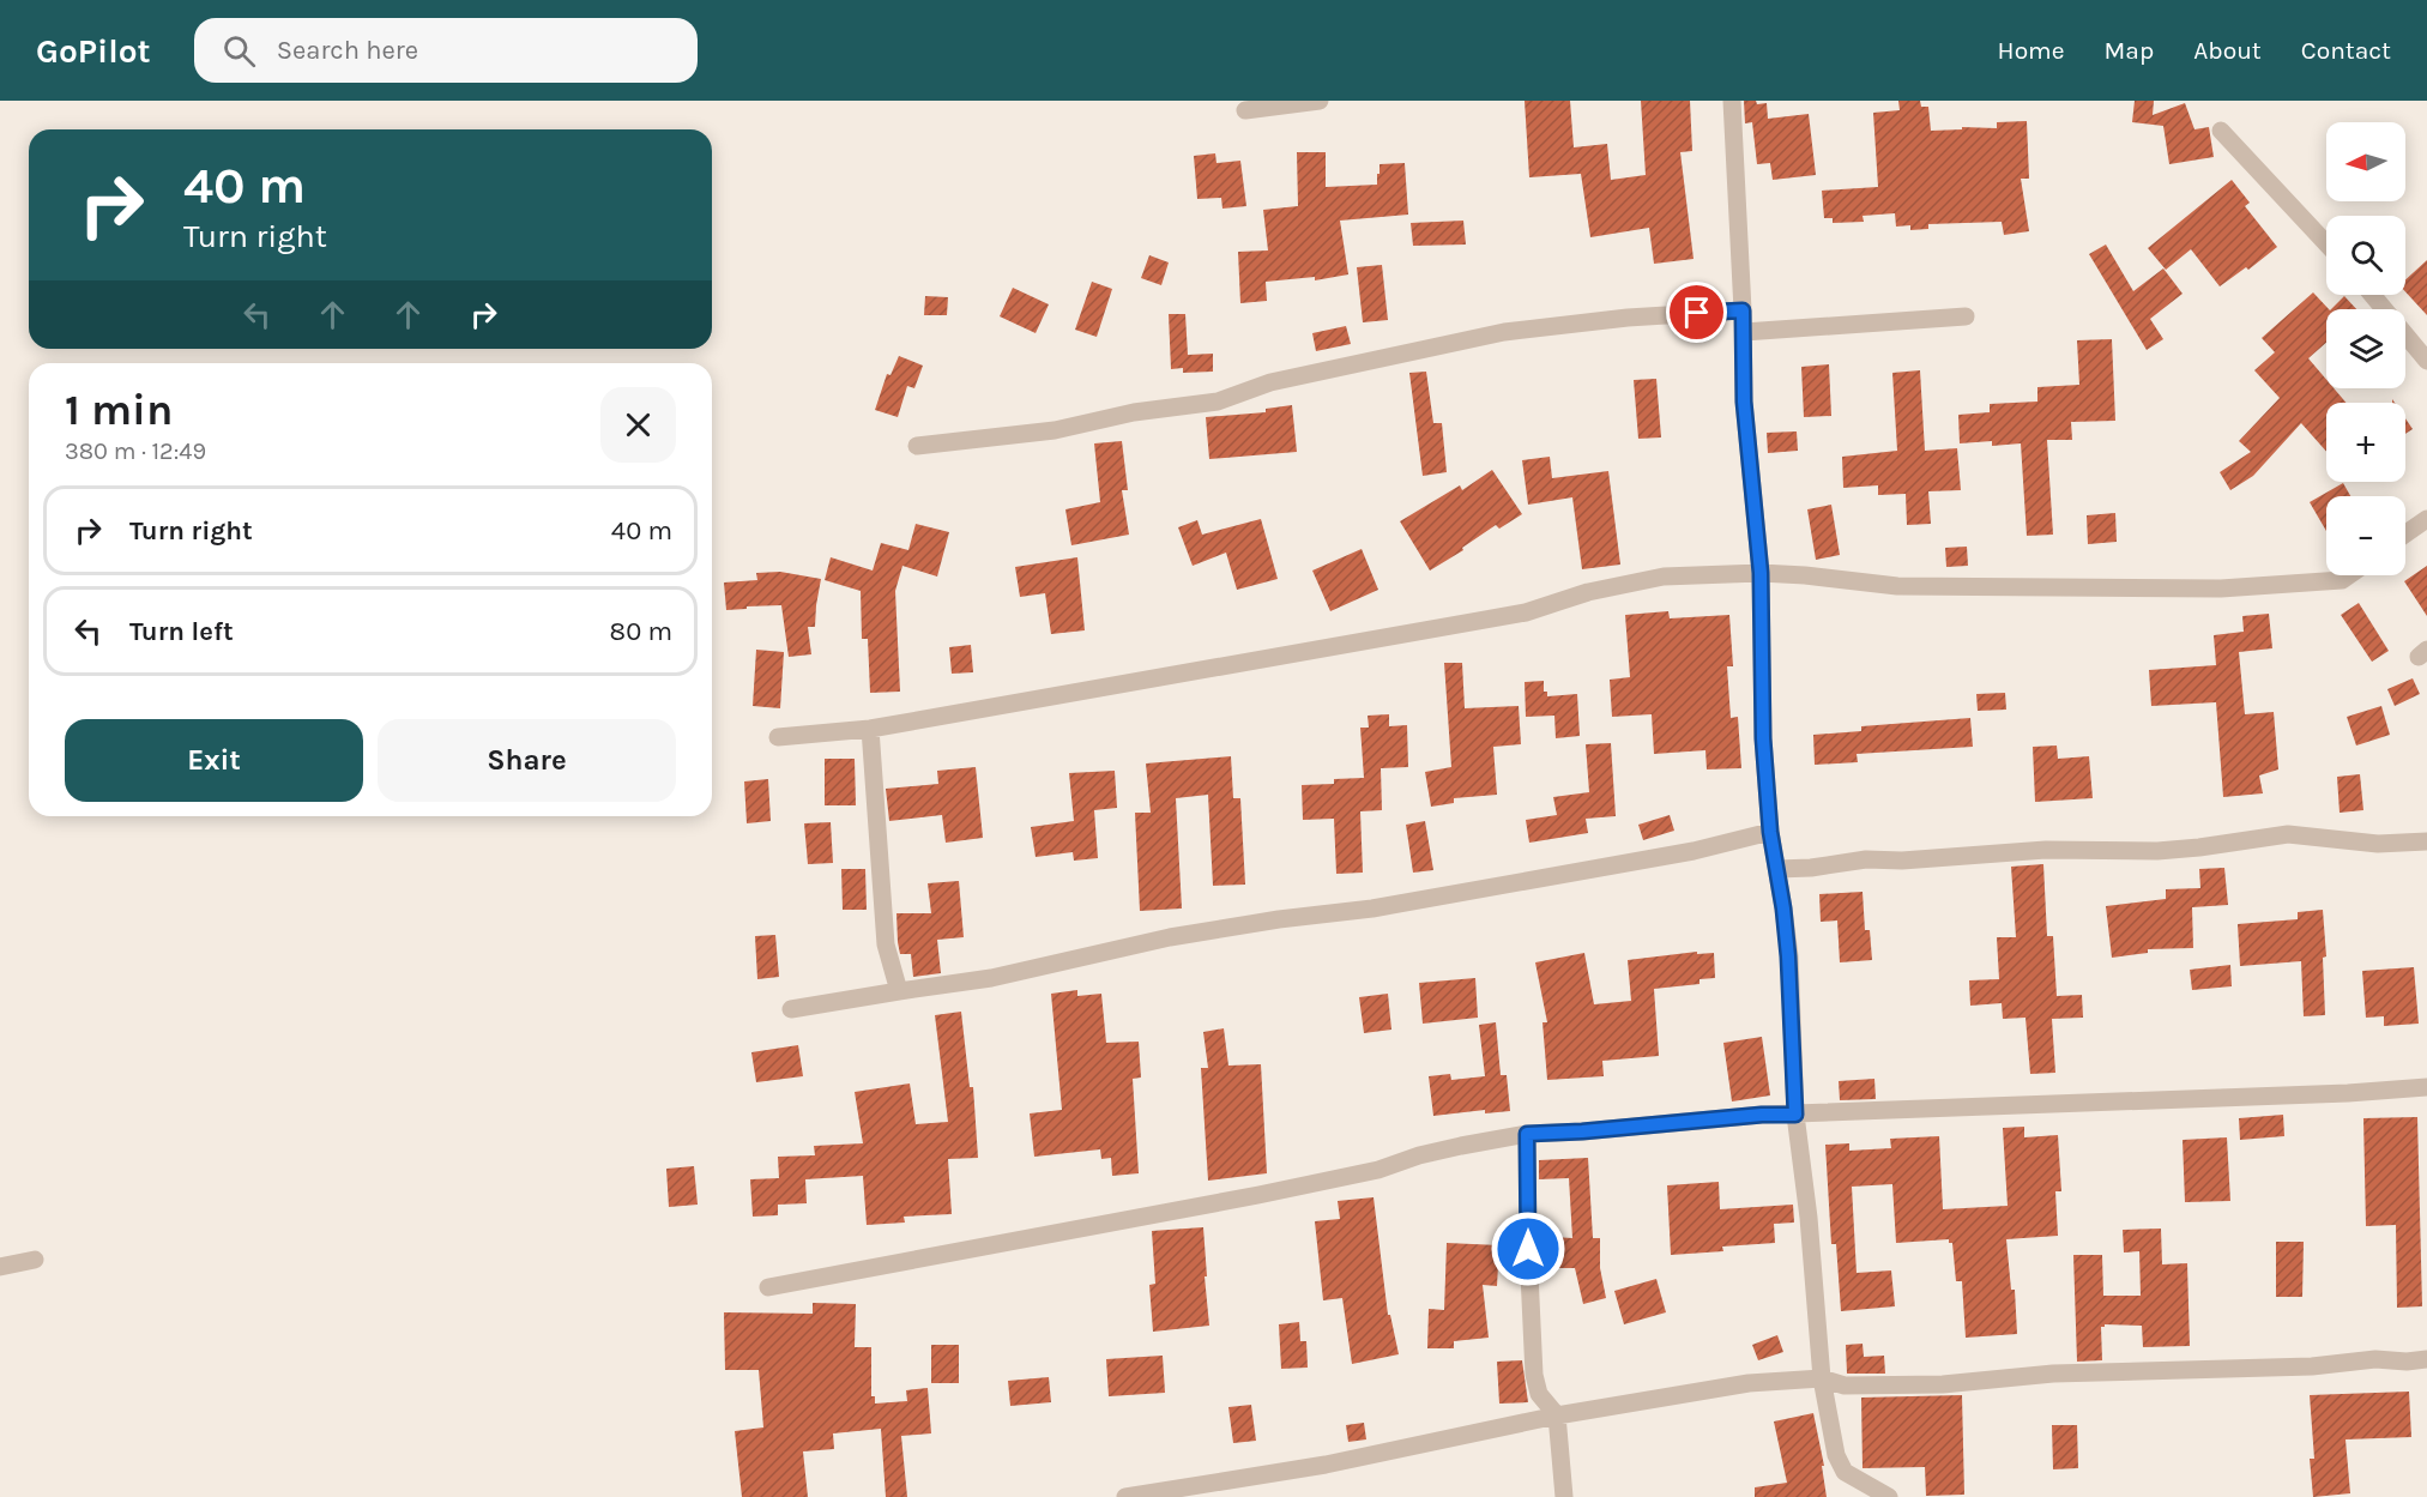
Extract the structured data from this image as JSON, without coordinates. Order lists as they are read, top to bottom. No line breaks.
{"north":"left","page":{"header":"GoPilot","search":"Search here","nav":["Home","Map","About","Contact"],"map_buttons":["+","−"],"turn":["40 m","Turn right"],"heading":["1 min","380 m · 12:49"],"list":[{"name":"Turn right","value":"40 m"},{"name":"Turn left","value":"80 m"}],"buttons":["Exit","Share"]}}
